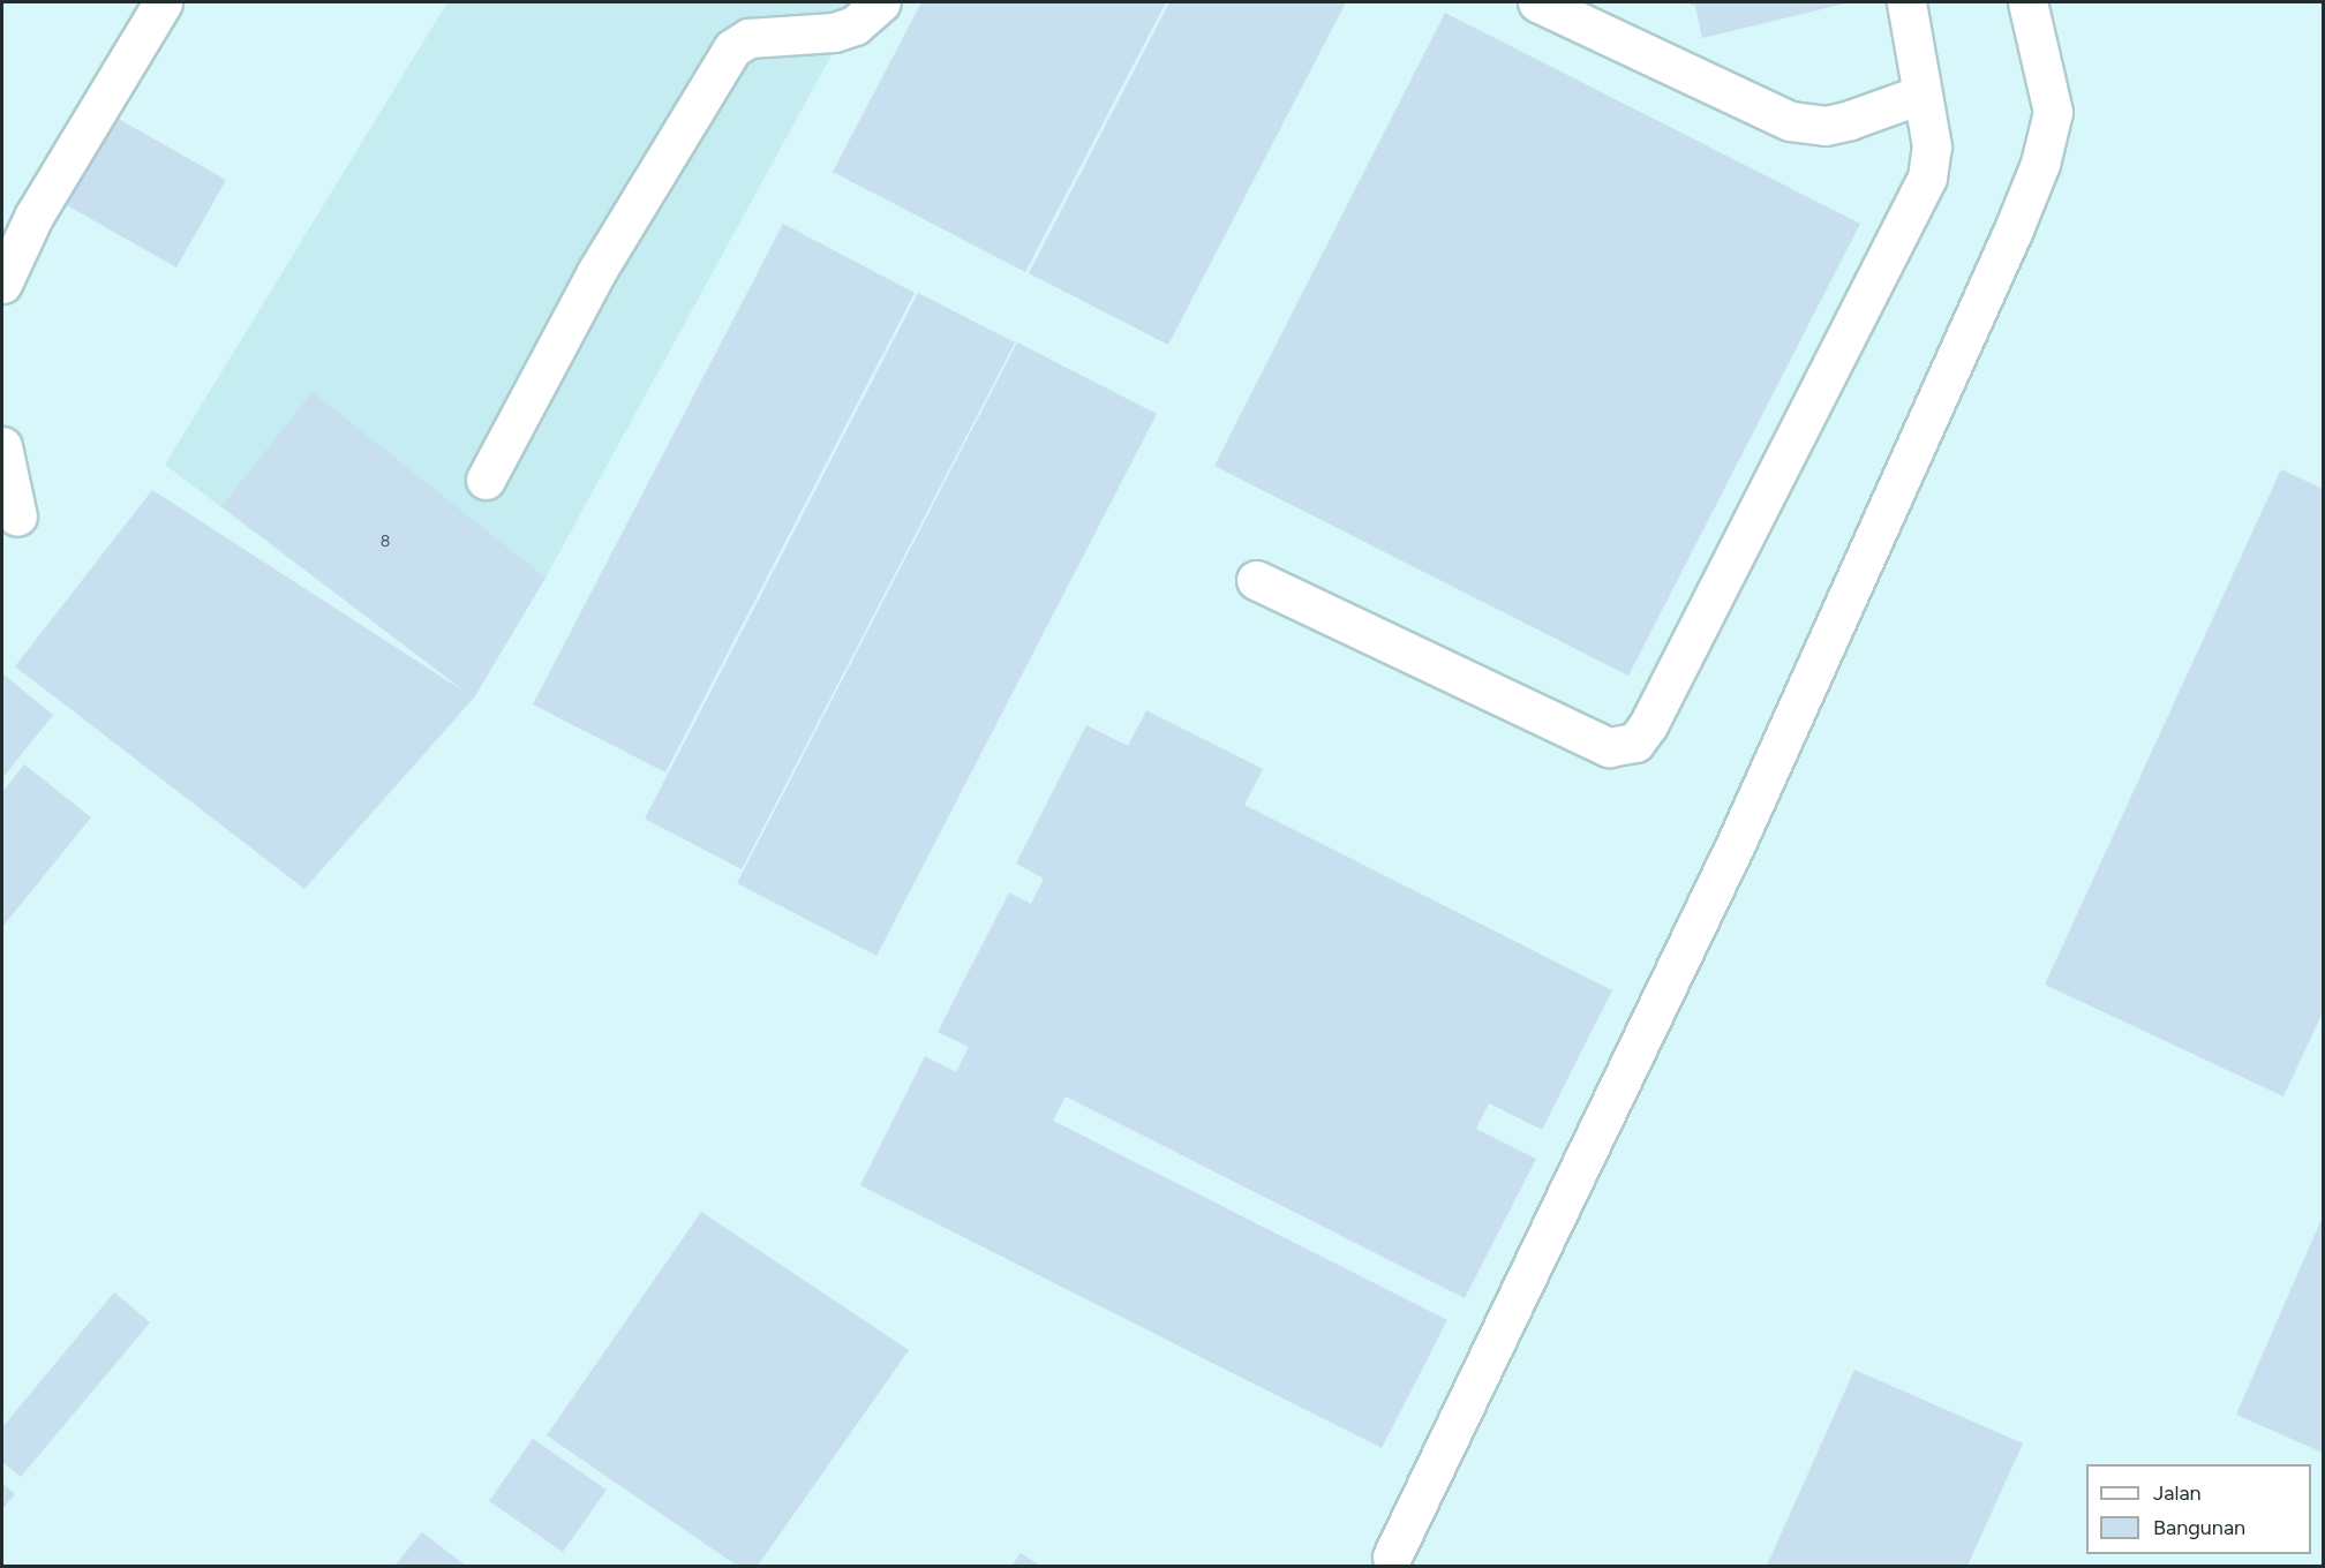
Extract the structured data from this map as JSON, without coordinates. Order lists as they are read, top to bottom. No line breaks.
{"house_numbers":["8"],"legend":["Jalan","Bangunan"]}
